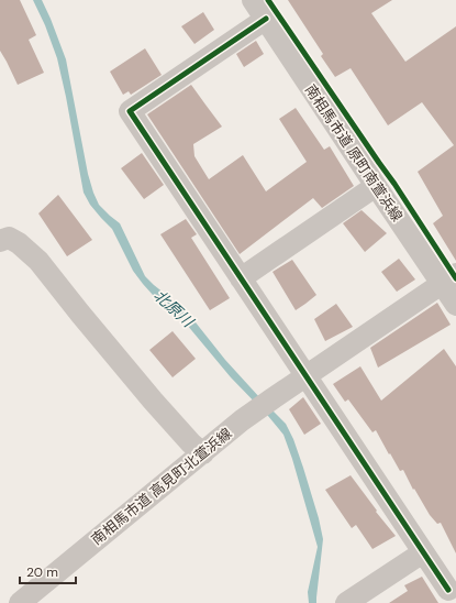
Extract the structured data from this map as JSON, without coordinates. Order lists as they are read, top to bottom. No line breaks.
{"streets":{"street":["南相馬市道 原町南萱浜線","南相馬市道 高見町北萱浜線"]},"water":["北原川"],"scale_bar":"20 m"}
